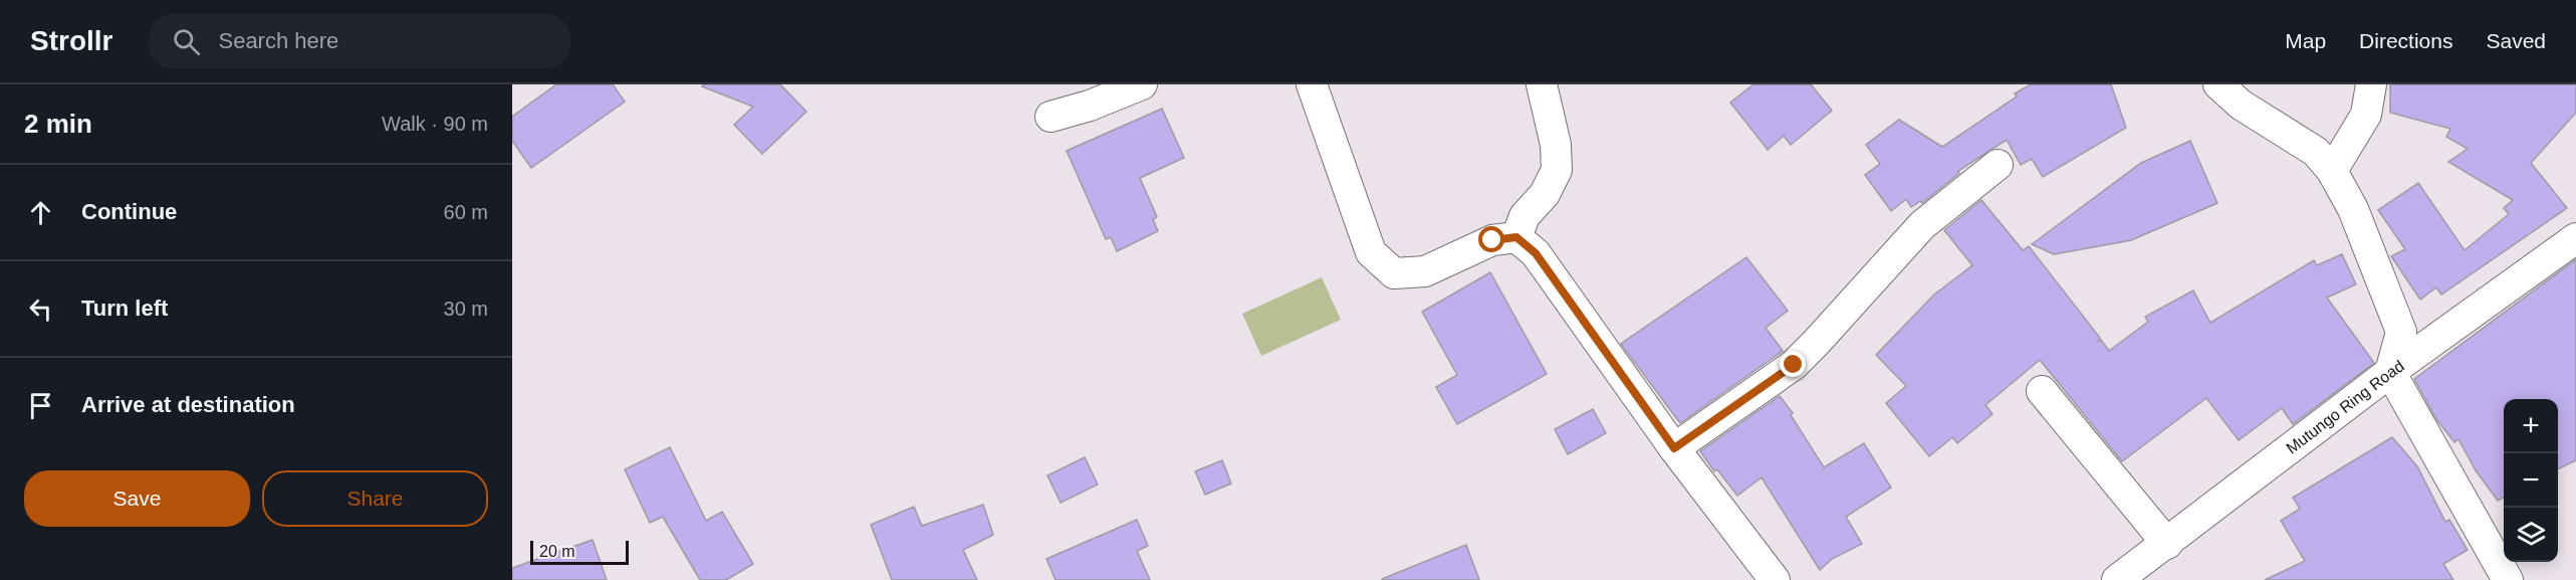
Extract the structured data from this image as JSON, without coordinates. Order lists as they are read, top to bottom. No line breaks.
{"streets":{"street":["Mutungo Ring Road"]},"scale_bar":"20 m","page":{"header":"Strollr","search":"Search here","nav":["Map","Directions","Saved"],"heading":["2 min","Walk · 90 m"],"list":[["Continue","60 m"],["Turn left","30 m"],"Arrive at destination"],"map_buttons":["+","−"],"buttons":["Save","Share"],"scale":"20 m"}}
